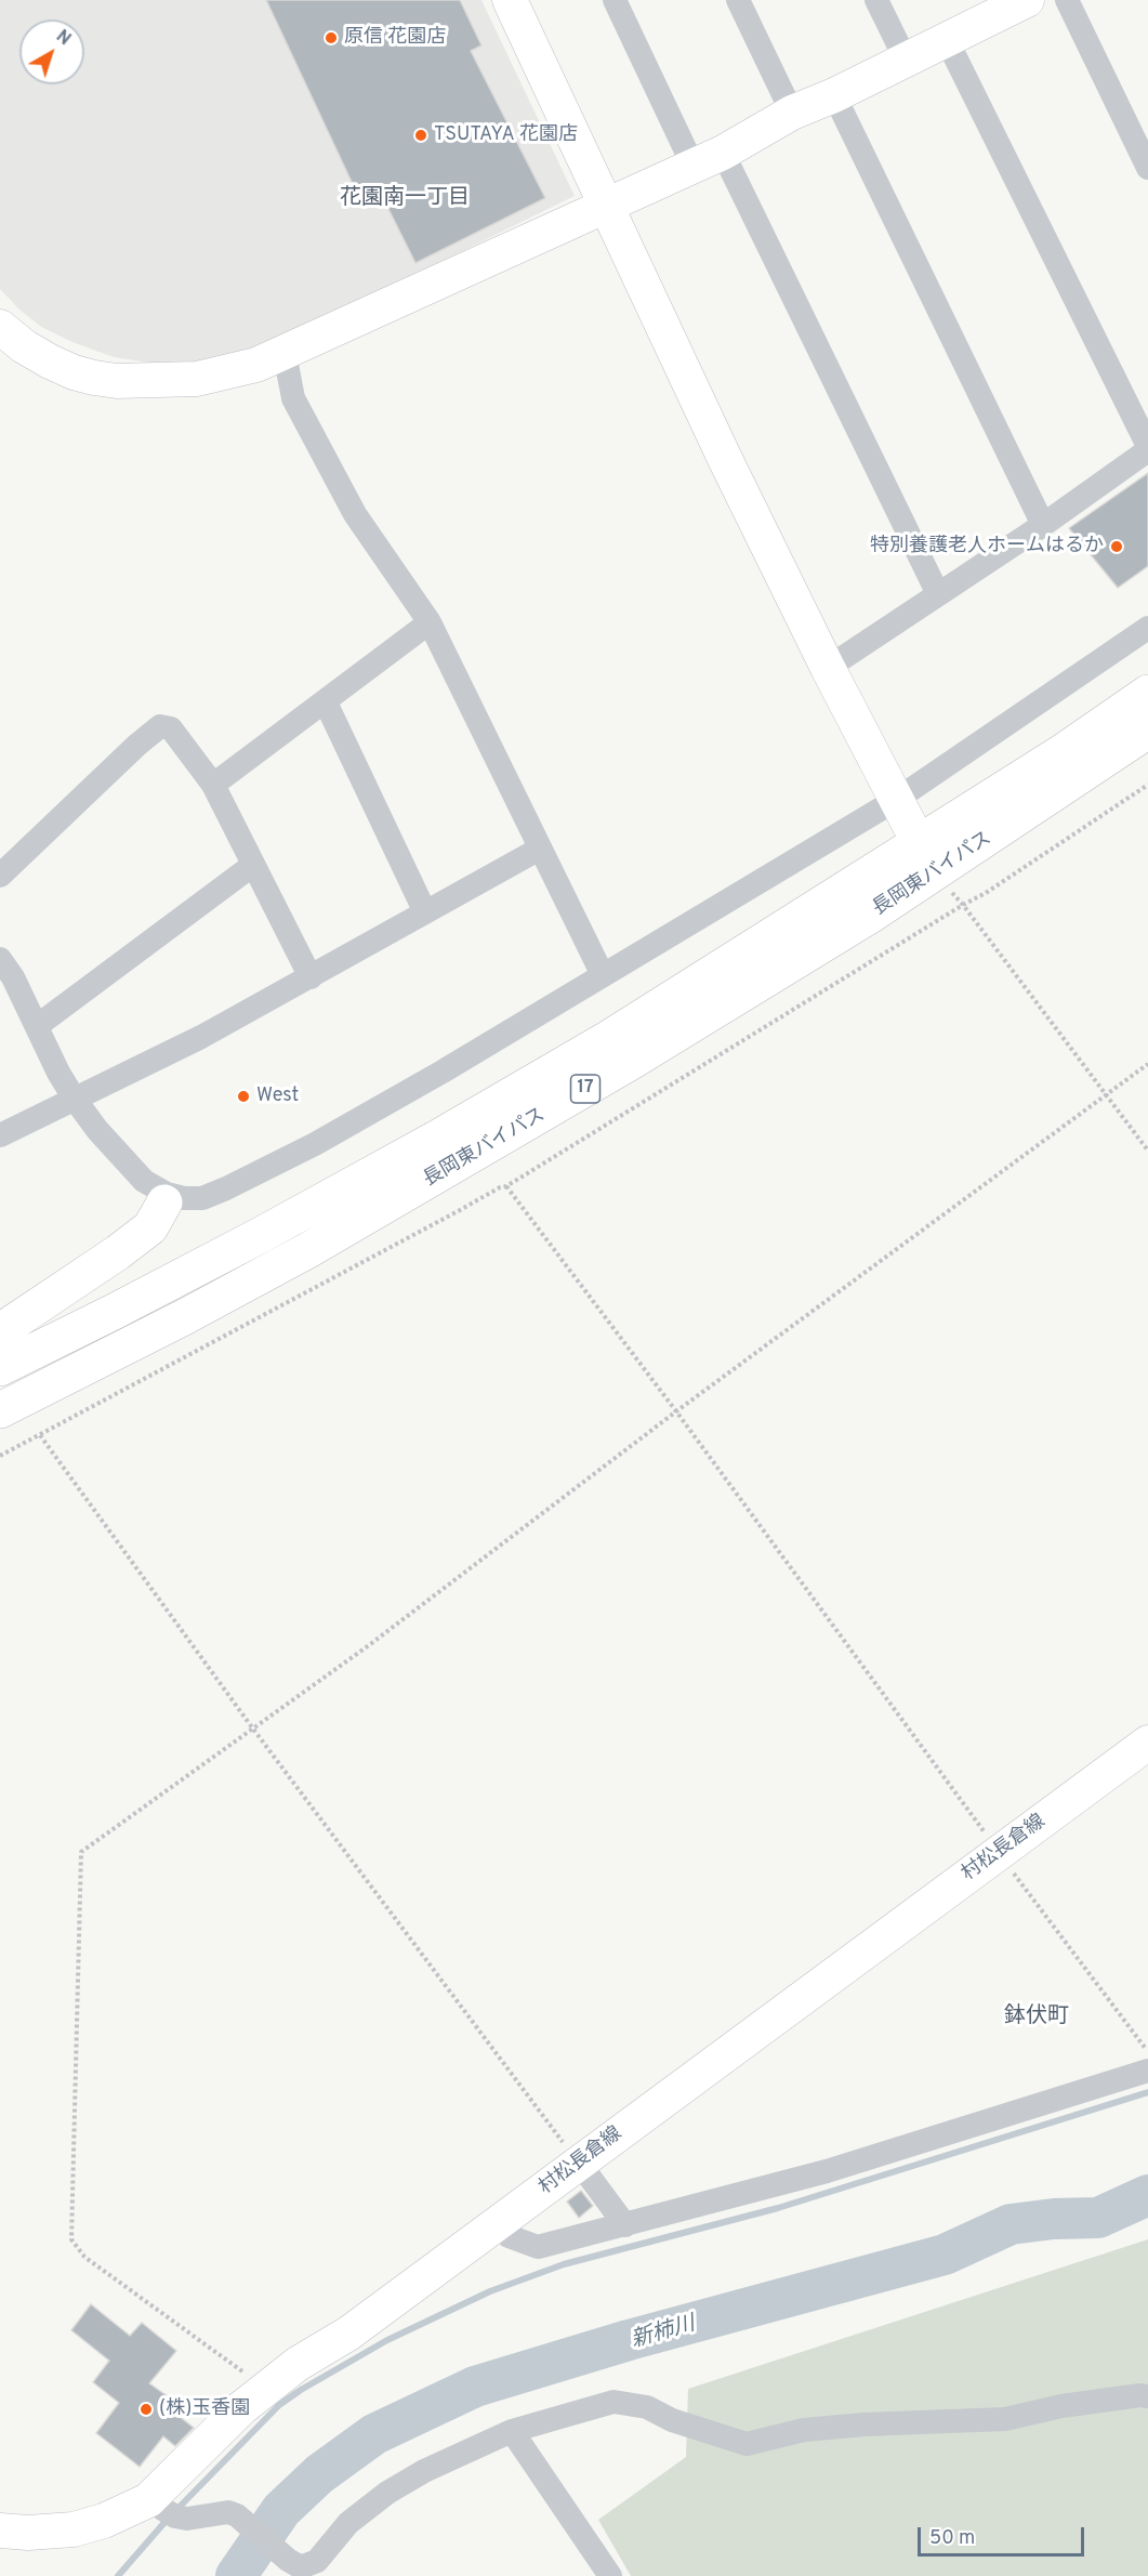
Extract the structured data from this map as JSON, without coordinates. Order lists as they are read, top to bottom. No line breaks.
{"streets":{"highway":["長岡東バイパス","17"],"street":["村松長倉線"]},"districts":["花園南一丁目","鉢伏町"],"water":["新柿川"],"places":["原信 花園店","TSUTAYA 花園店","特別養護老人ホームはるか","West","(株)玉香園"],"scale_bar":"50 m","north":"top right"}
